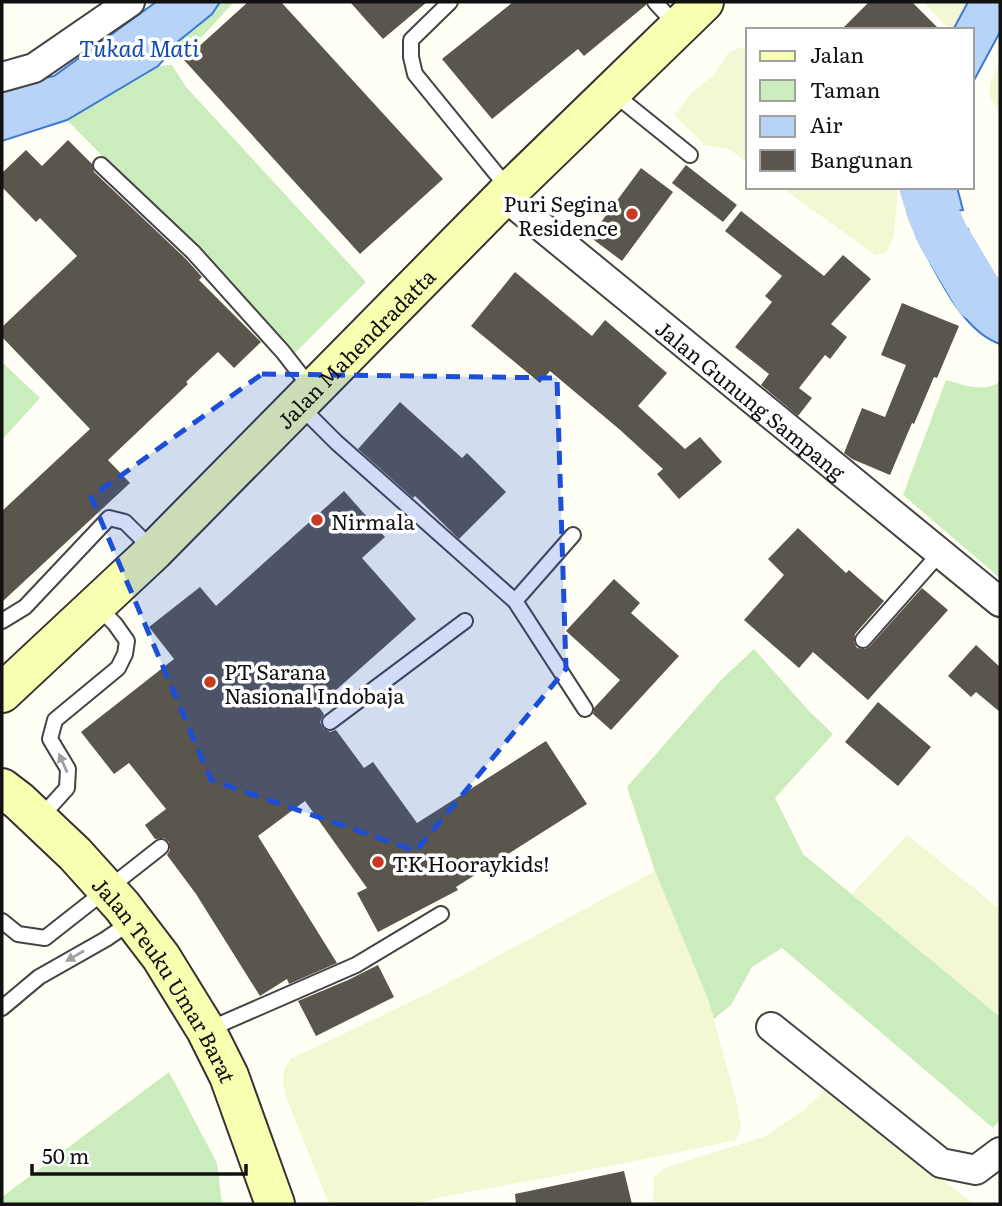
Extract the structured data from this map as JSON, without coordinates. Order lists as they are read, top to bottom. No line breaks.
{"streets":{"main road":["Jalan Mahendradatta","Jalan Teuku Umar Barat"],"street":["Jalan Gunung Sampang"]},"crossings":[["Jalan Mahendradatta","Jalan Gunung Sampang"]],"water":["Tukad Mati"],"places":["Puri Segina Residence","Nirmala","PT Sarana Nasional Indobaja","TK Hooraykids!"],"legend":["Jalan","Taman","Air","Bangunan"],"scale_bar":"50 m"}
